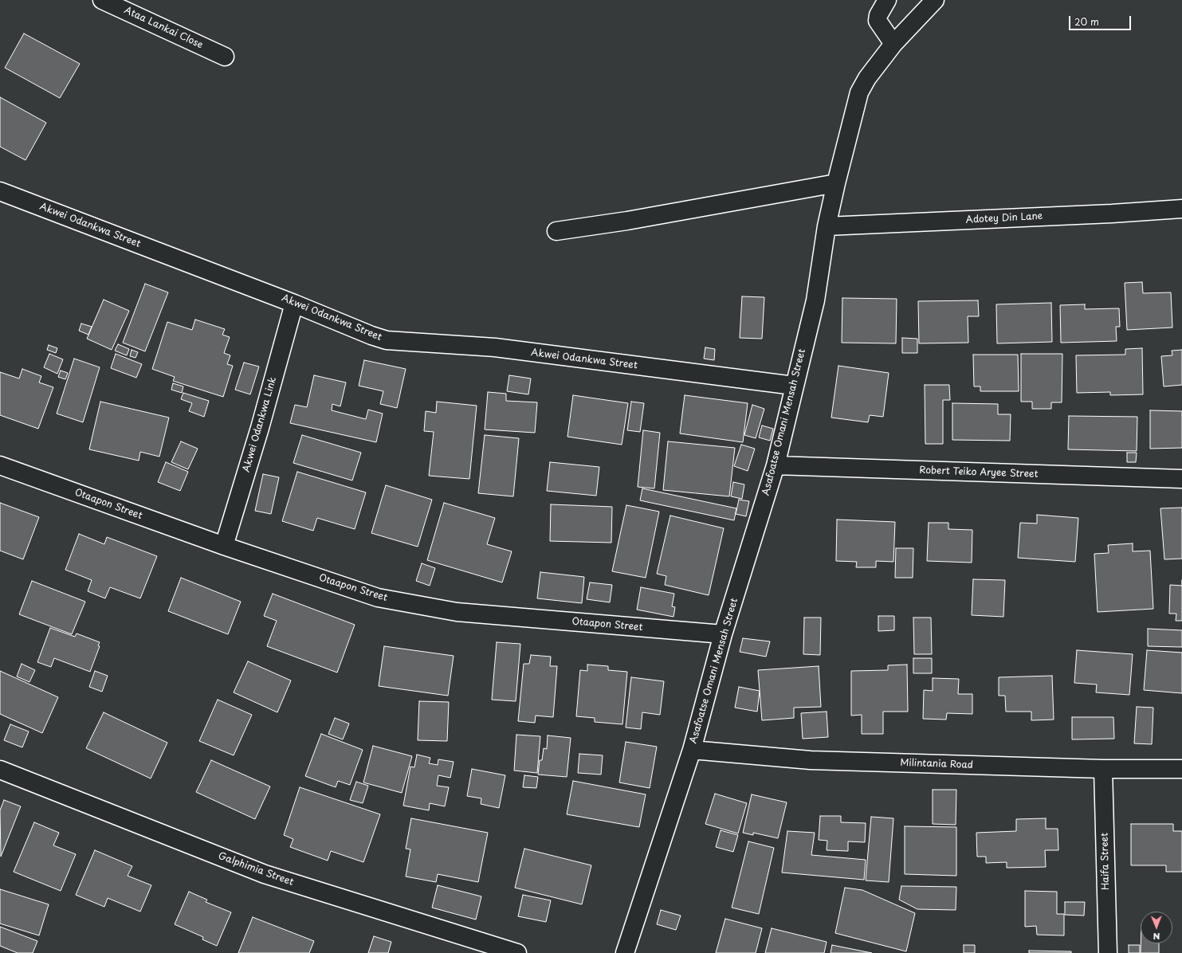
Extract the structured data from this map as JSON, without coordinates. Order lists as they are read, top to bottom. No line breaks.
{"streets":{"street":["Ataa Lankai Close","Adotey Din Lane","Akwei Odankwa Street","Asafoatse Omani Mensah Street","Akwei Odankwa Link","Robert Teiko Aryee Street","Otaapon Street","Milintania Road","Haifa Street","Galphimia Street"]},"crossings":[["Adotey Din Lane","Asafoatse Omani Mensah Street"],["Akwei Odankwa Street","Asafoatse Omani Mensah Street"],["Akwei Odankwa Street","Akwei Odankwa Link"],["Asafoatse Omani Mensah Street","Robert Teiko Aryee Street"],["Asafoatse Omani Mensah Street","Otaapon Street"],["Asafoatse Omani Mensah Street","Milintania Road"],["Akwei Odankwa Link","Otaapon Street"],["Milintania Road","Haifa Street"]],"scale_bar":"20 m","north":"bottom"}
